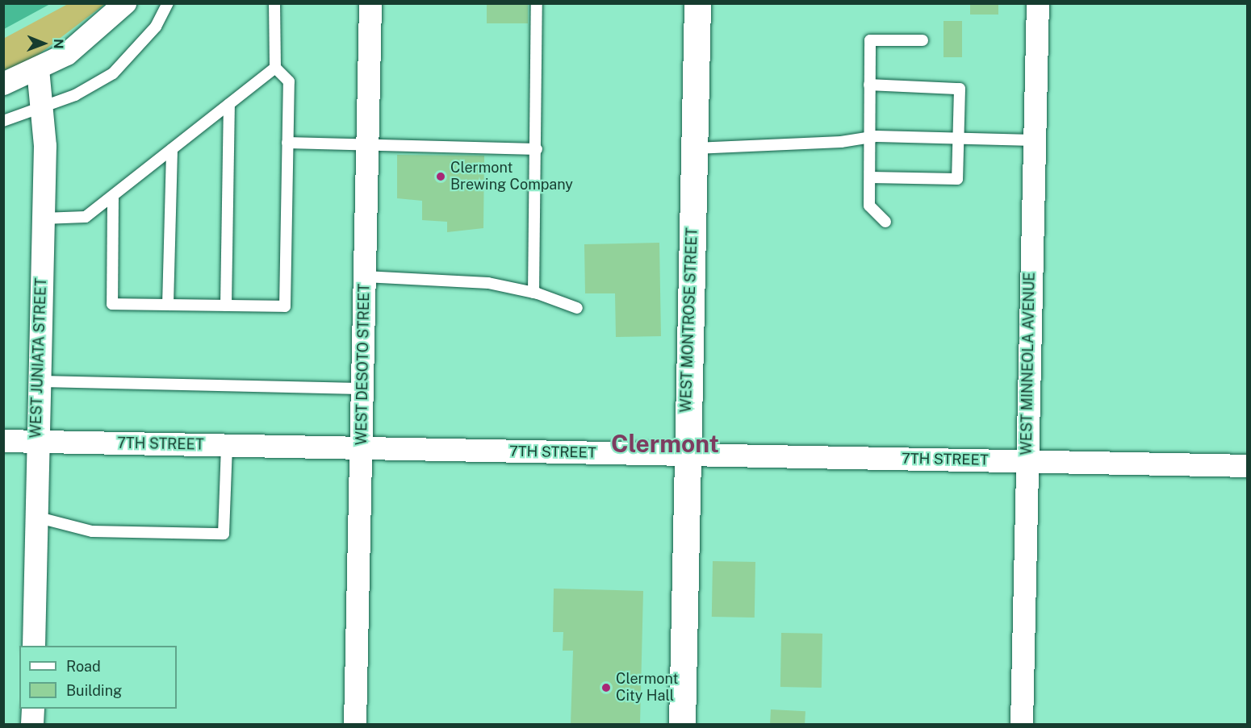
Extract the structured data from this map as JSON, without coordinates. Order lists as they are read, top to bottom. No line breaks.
{"streets":{"street":["WEST MONTROSE STREET","WEST JUNIATA STREET","WEST MINNEOLA AVENUE","WEST DESOTO STREET","7TH STREET"]},"crossings":[["WEST MONTROSE STREET","7TH STREET"],["WEST JUNIATA STREET","7TH STREET"],["WEST MINNEOLA AVENUE","7TH STREET"],["WEST DESOTO STREET","7TH STREET"]],"districts":["Clermont"],"places":["Clermont Brewing Company","Clermont City Hall"],"legend":["Road","Building"],"north":"right"}
